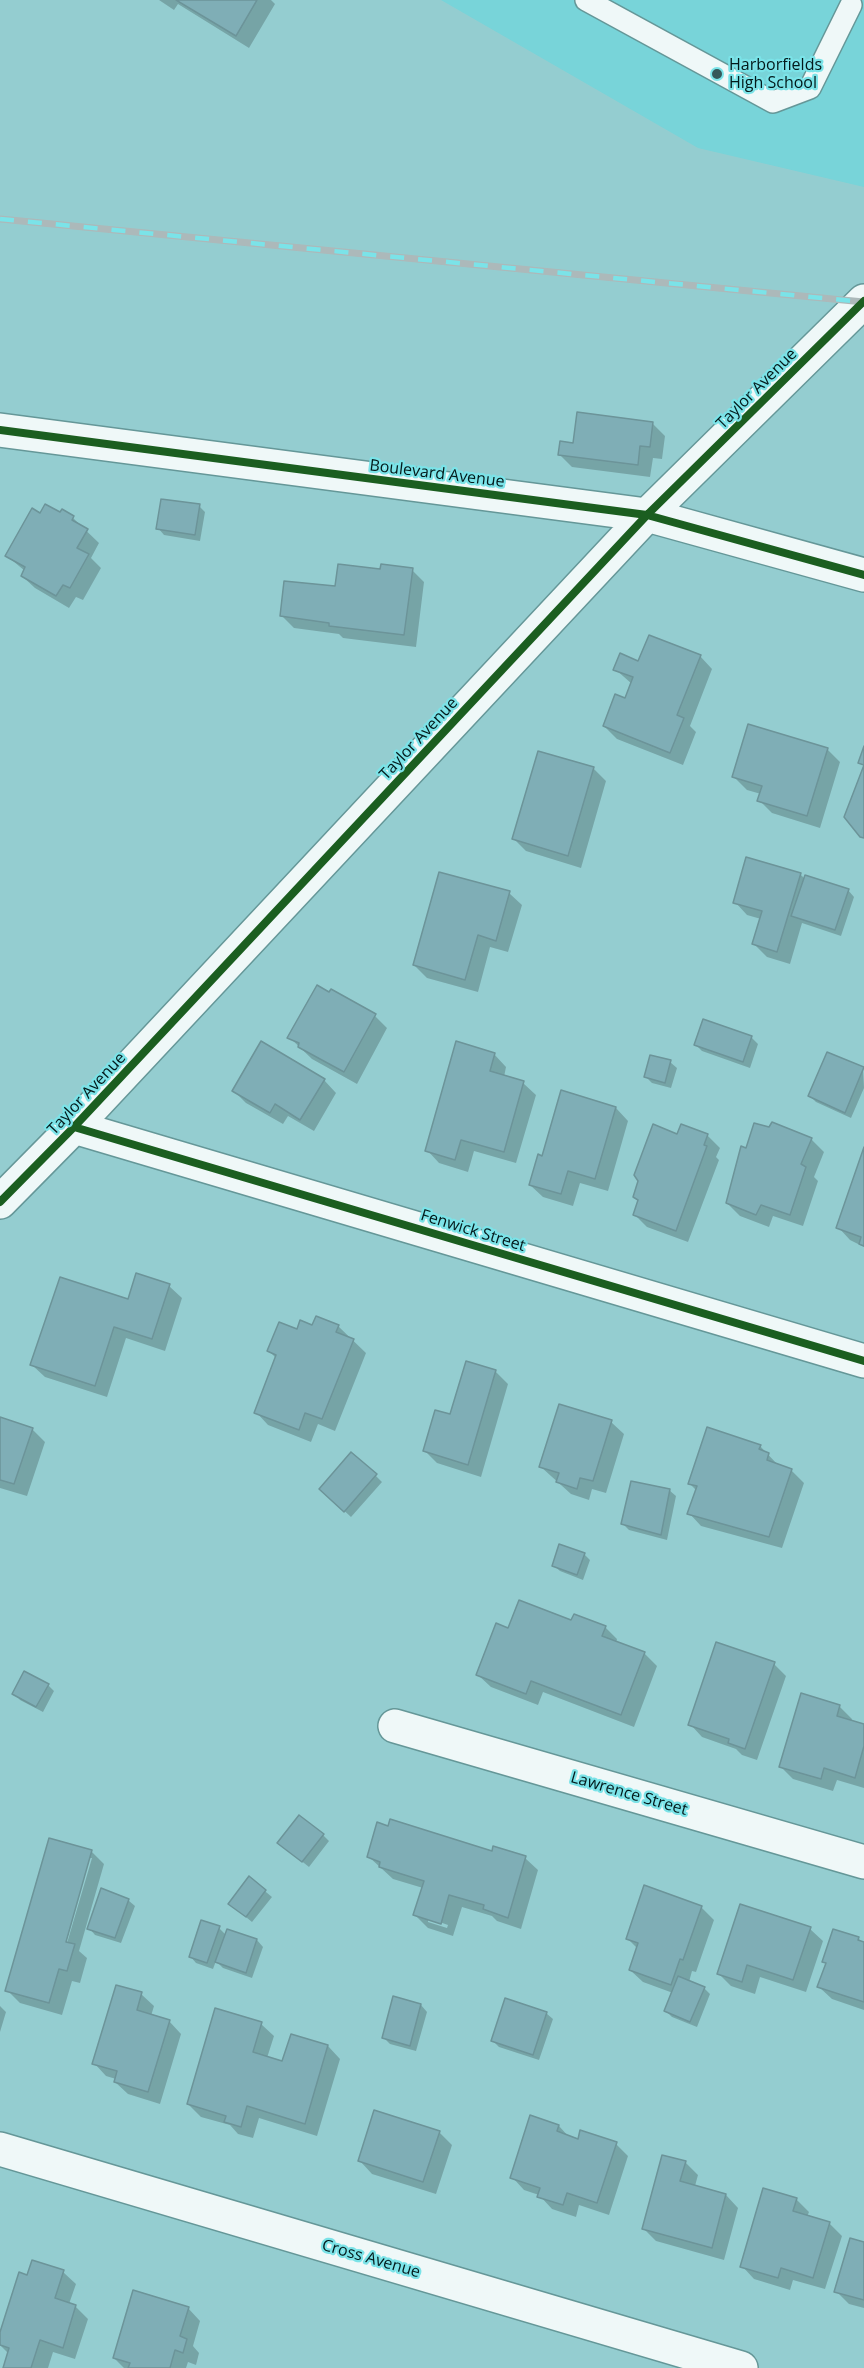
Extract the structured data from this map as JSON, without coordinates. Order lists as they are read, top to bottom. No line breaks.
{"streets":{"street":["Taylor Avenue","Boulevard Avenue","Fenwick Street","Lawrence Street","Cross Avenue"]},"crossings":[["Taylor Avenue","Boulevard Avenue"],["Taylor Avenue","Fenwick Street"]],"places":["Harborfields High School"]}
